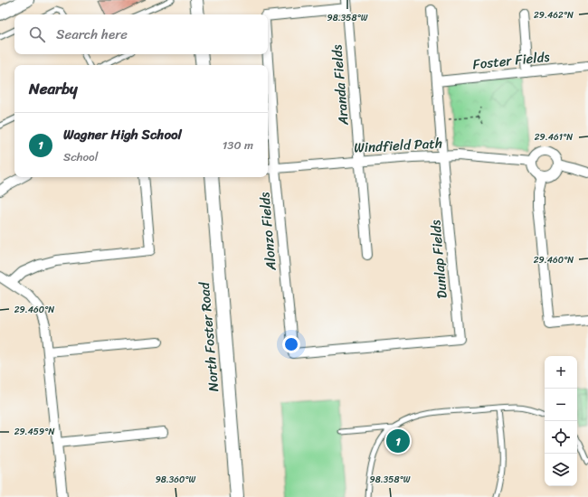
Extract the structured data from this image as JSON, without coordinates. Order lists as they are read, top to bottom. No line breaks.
{"streets":{"main road":["North Foster Road"],"street":["Foster Fields","Aranda Fields","Windfield Path","Alonzo Fields","Dunlap Fields"]},"crossings":[["Foster Fields","Dunlap Fields"],["Aranda Fields","Windfield Path"],["Windfield Path","Alonzo Fields"],["Windfield Path","Dunlap Fields"],["Alonzo Fields","Dunlap Fields"]],"page":{"search":"Search here","heading":"Nearby","list":[{"mark":"1","name":"Wagner High School","note":"School","value":"130 m"}],"map_buttons":["+","−"],"pins":"1"},"coordinates":["29.462°N","98.358°W","29.461°N","29.460°N","29.459°N","98.360°W"]}
